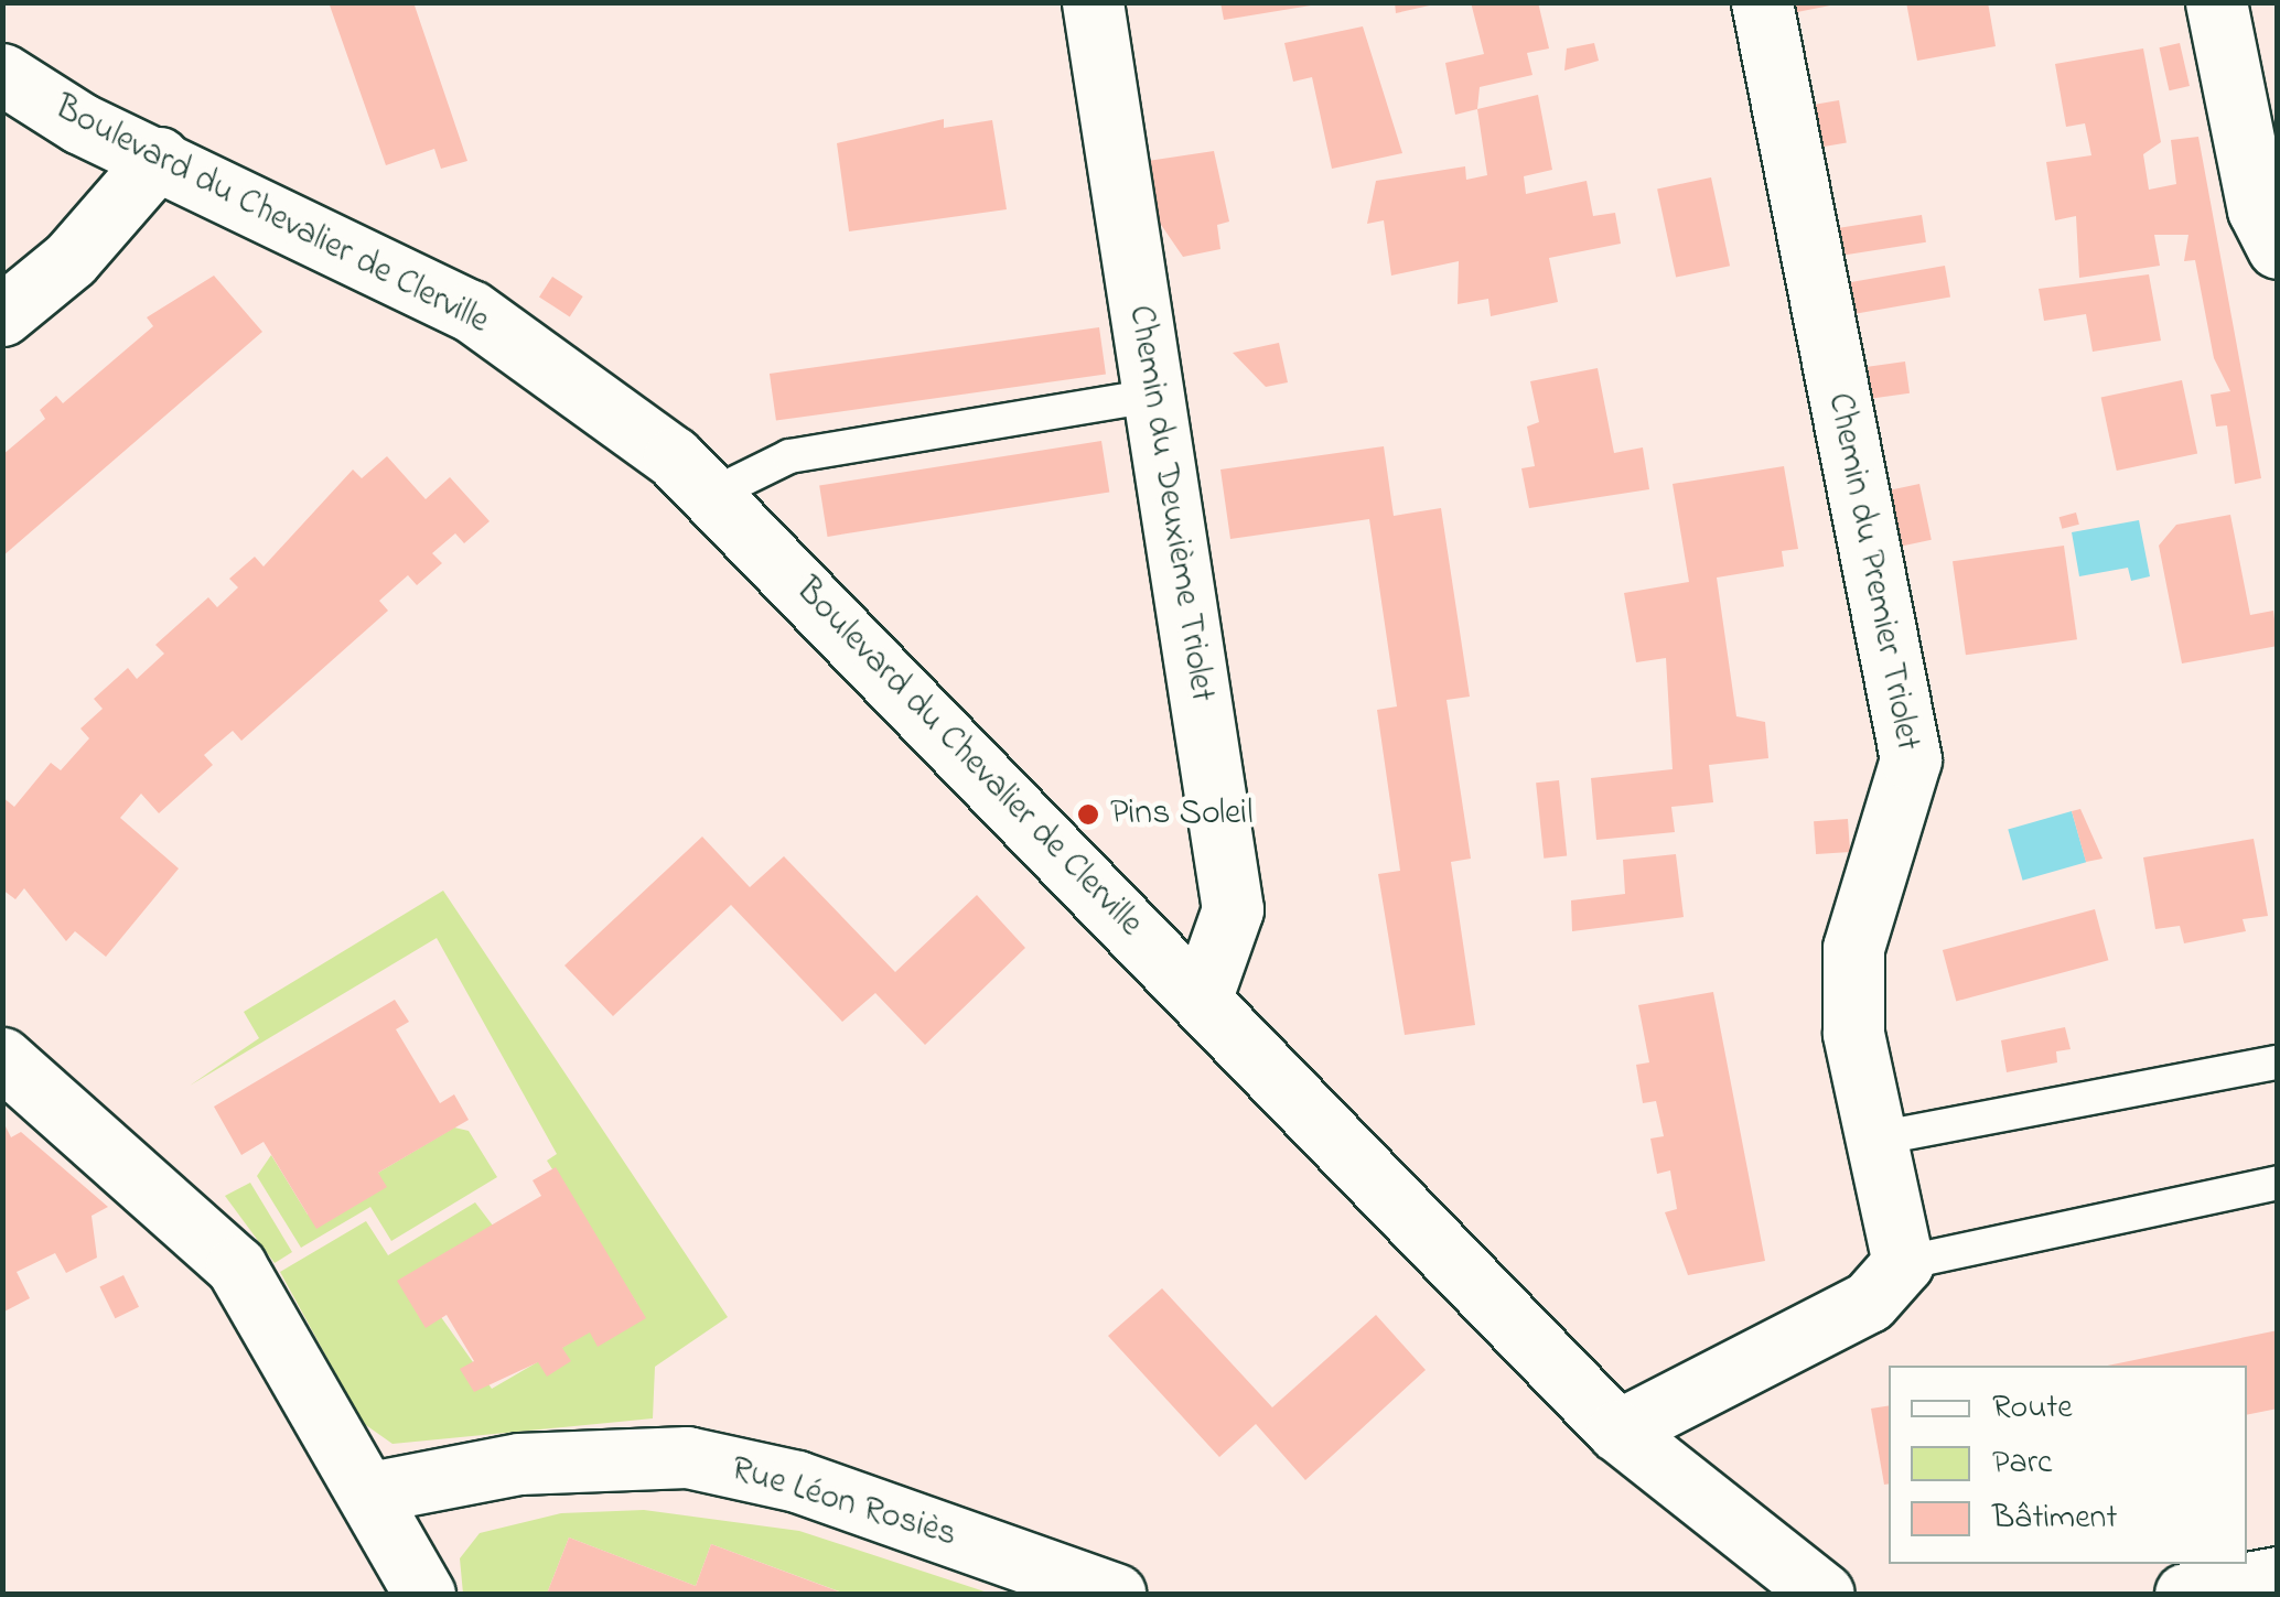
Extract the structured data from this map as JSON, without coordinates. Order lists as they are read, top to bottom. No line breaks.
{"streets":{"street":["Boulevard du Chevalier de Clerville","Chemin du Deuxième Triolet","Chemin du Premier Triolet","Rue Léon Rosiès"]},"crossings":[["Boulevard du Chevalier de Clerville","Chemin du Deuxième Triolet"]],"places":["Pins Soleil"],"legend":["Route","Parc","Bâtiment"]}
